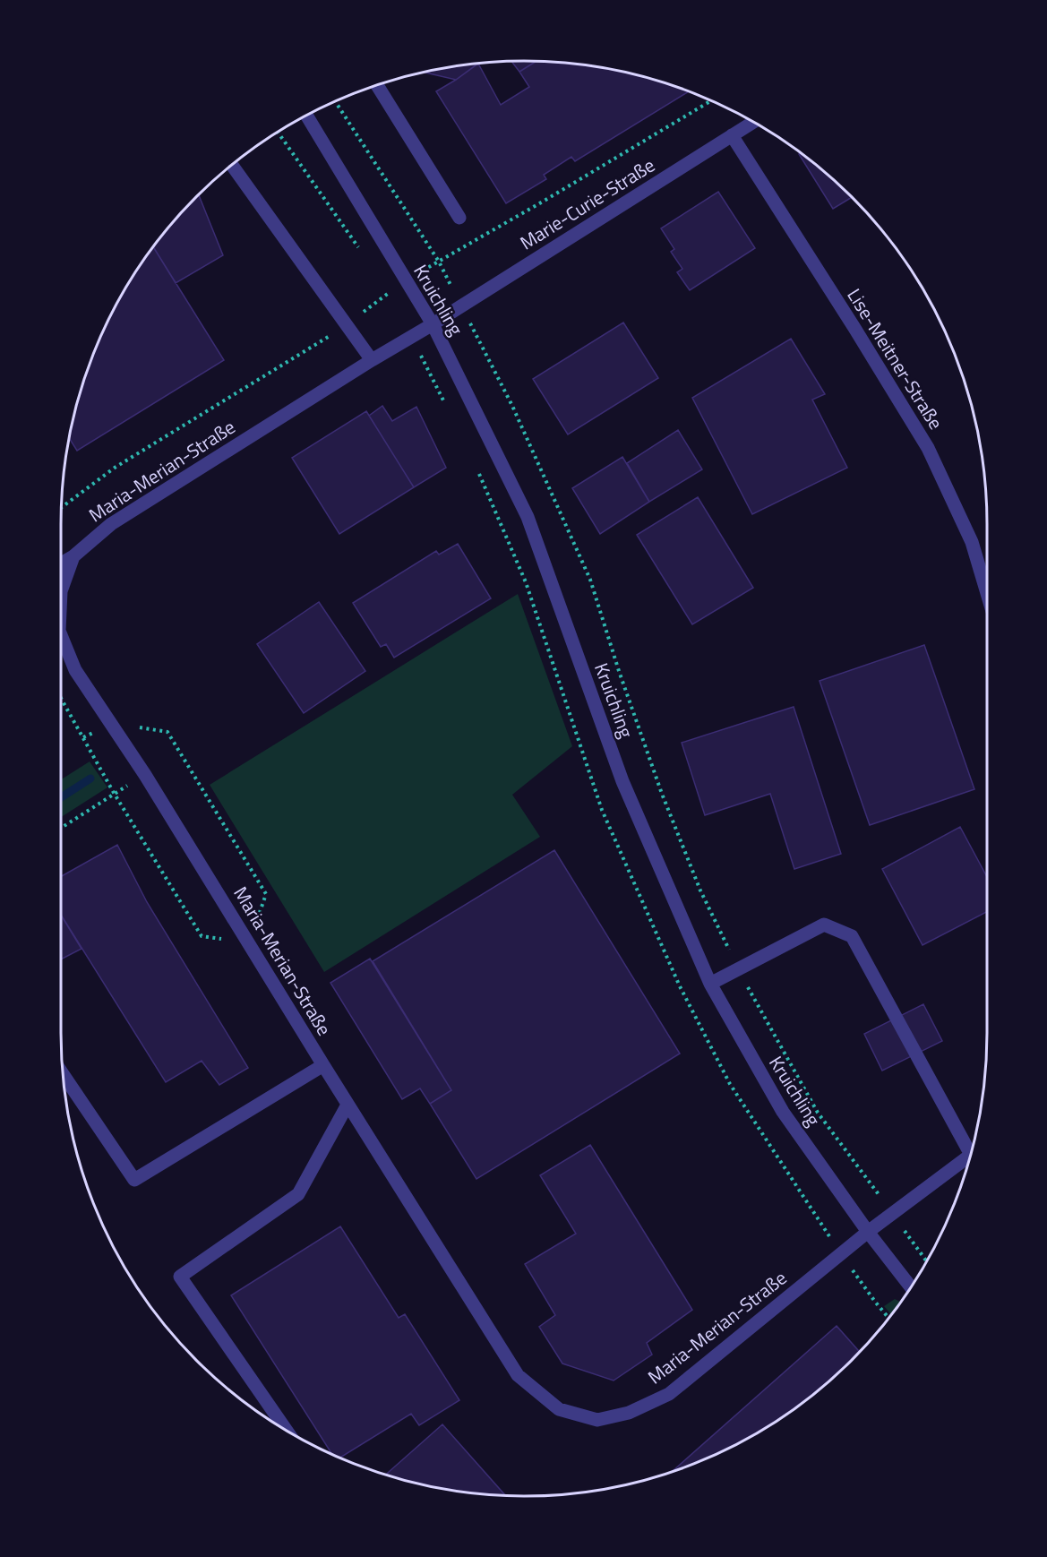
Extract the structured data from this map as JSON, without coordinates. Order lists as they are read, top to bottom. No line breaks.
{"streets":{"street":["Marie-Curie-Straße","Kruichling","Lise-Meitner-Straße","Maria-Merian-Straße"]},"crossings":[["Marie-Curie-Straße","Kruichling"],["Marie-Curie-Straße","Lise-Meitner-Straße"],["Marie-Curie-Straße","Maria-Merian-Straße"],["Kruichling","Maria-Merian-Straße"]]}
